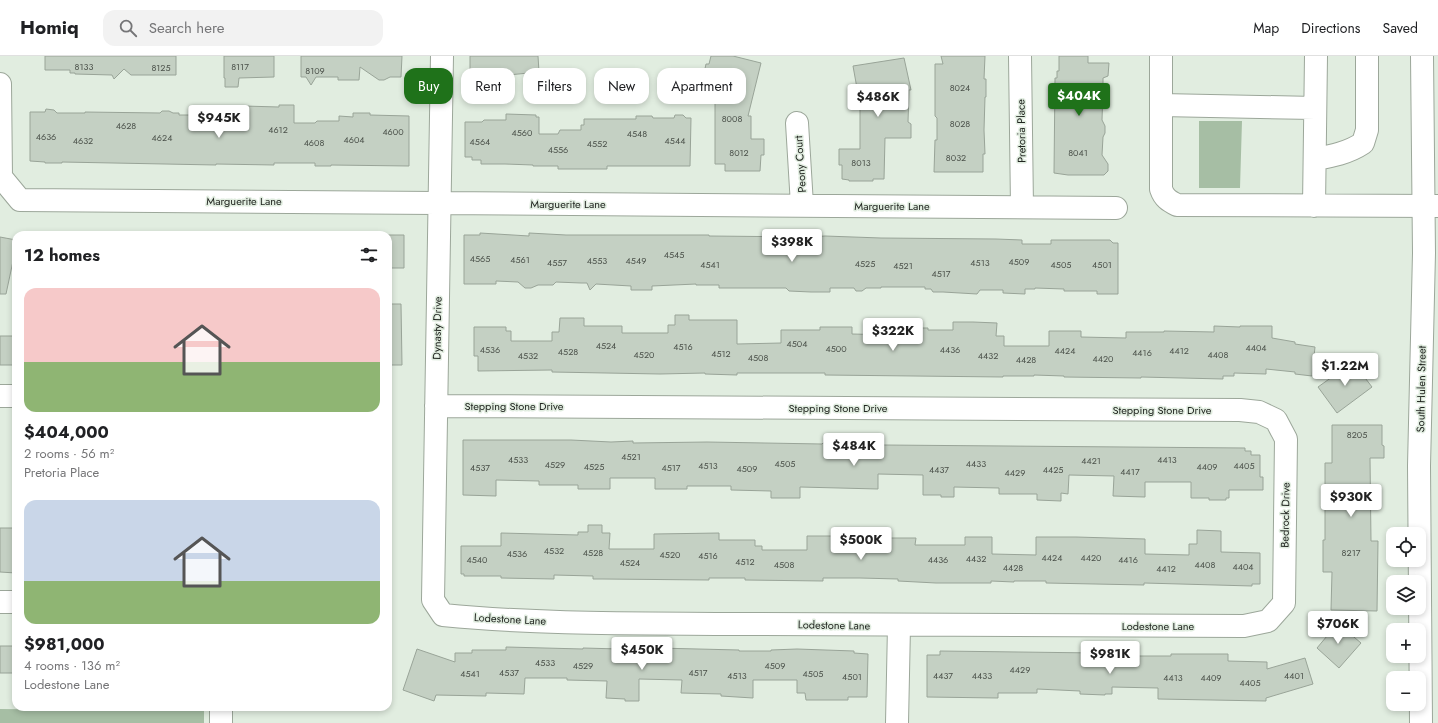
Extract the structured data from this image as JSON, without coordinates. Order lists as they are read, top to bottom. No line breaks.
{"streets":{"street":["Pretoria Place","Peony Court","Marguerite Lane","Dynasty Drive","South Hulen Street","Stepping Stone Drive","Bedrock Drive","Lodestone Lane"]},"crossings":[["Pretoria Place","Marguerite Lane"],["Peony Court","Marguerite Lane"],["Marguerite Lane","Dynasty Drive"],["Dynasty Drive","Stepping Stone Drive"],["Dynasty Drive","Lodestone Lane"],["Stepping Stone Drive","Bedrock Drive"],["Bedrock Drive","Lodestone Lane"]],"house_numbers":["8133","8117","8125","8109","8024","8008","8028","4628","4612","4600","4560","4548","4636","4624","4604","4632","4544","4564","4608","4552","4556","8012","8041","8032","8013","4545","4565","4561","4553","4549","4509","4557","4513","4525","4541","4505","4501","4521","4517","4504","4524","4516","4404","4500","4536","4436","4424","4412","4528","4416","4512","4520","4408","4532","4432","4508","4420","4428","8205","4521","4533","4413","4421","4505","4433","4529","4513","4405","4525","4409","4537","4517","4509","4437","4425","4417","4429","4532","4528","8217","4536","4520","4516","4424","4420","4432","4540","4436","4416","4512","4524","4508","4408","4404","4428","4412","4533","4529","4509","4429","4537","4517","4541","4505","4513","4437","4433","4401","4501","4413","4409","4405"],"page":{"header":"Homiq","search":"Search here","nav":["Map","Directions","Saved"],"chip":["Buy","Rent","Filters","New","Apartment"],"price":["$404K","$486K","$945K","$398K","$322K","$1.22M","$484K","$930K","$500K","$706K","$450K","$981K"],"heading":"12 homes","list":[{"name":"$404,000","note":"2 rooms · 56 m² · Pretoria Place"},{"name":"$981,000","note":"4 rooms · 136 m² · Lodestone Lane"}],"map_buttons":["+","−"]}}
